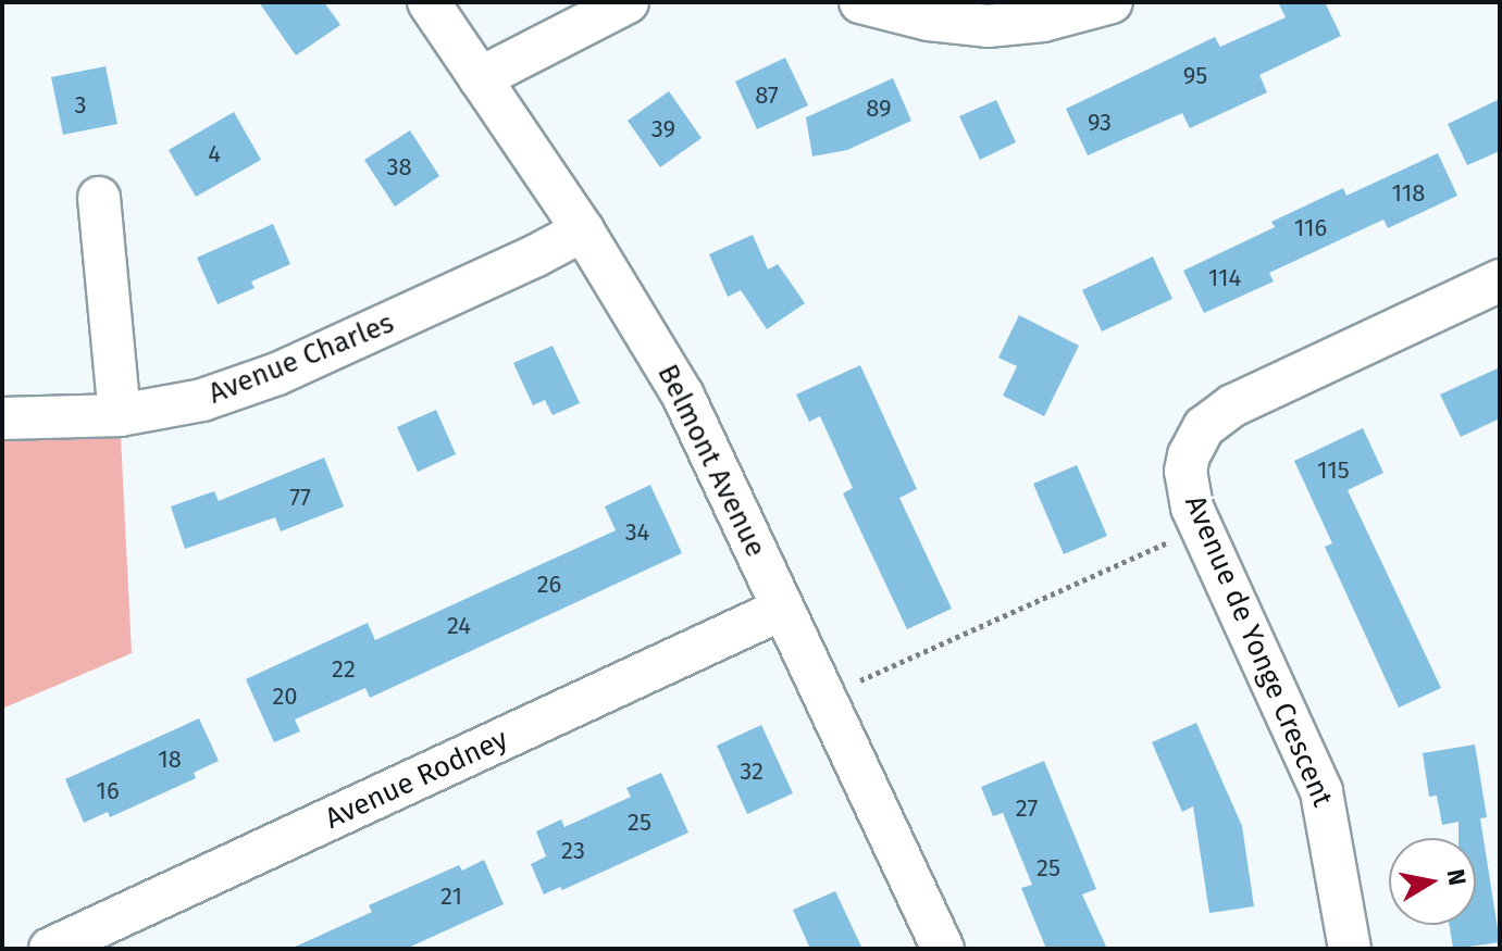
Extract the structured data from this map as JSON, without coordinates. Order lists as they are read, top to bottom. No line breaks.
{"streets":{"street":["Avenue Charles","Belmont Avenue","Avenue de Yonge Crescent","Avenue Rodney"]},"crossings":[["Avenue Charles","Belmont Avenue"],["Belmont Avenue","Avenue Rodney"]],"house_numbers":["95","87","3","89","93","39","4","38","118","116","114","115","77","34","26","24","22","20","18","32","16","27","25","23","25","21"],"north":"right"}
